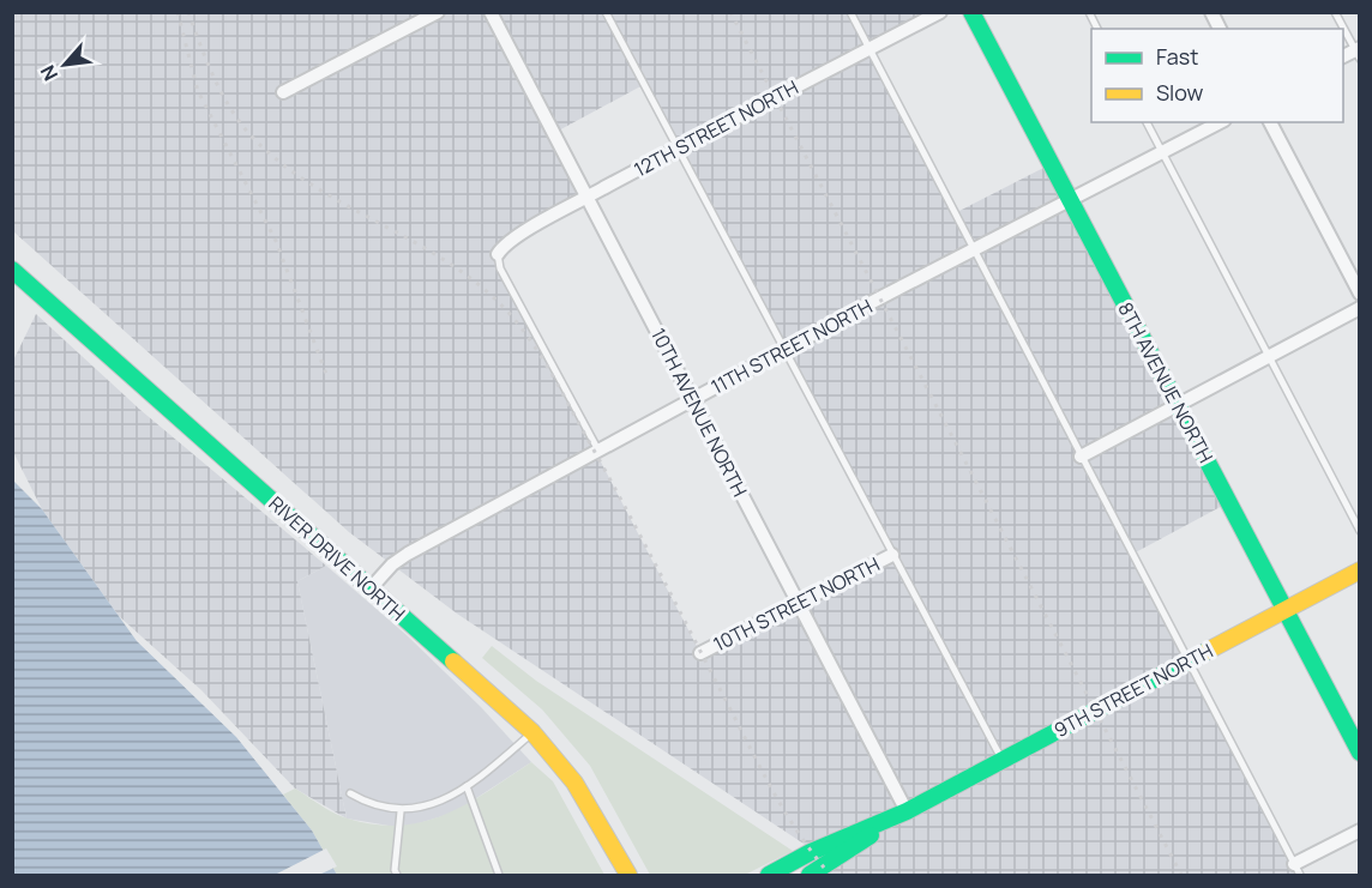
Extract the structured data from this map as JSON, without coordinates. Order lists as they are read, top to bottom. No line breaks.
{"streets":{"main road":["8TH AVENUE NORTH","RIVER DRIVE NORTH","9TH STREET NORTH"],"street":["12TH STREET NORTH","11TH STREET NORTH","10TH AVENUE NORTH","10TH STREET NORTH"]},"crossings":[["12TH STREET NORTH","10TH AVENUE NORTH"],["11TH STREET NORTH","8TH AVENUE NORTH"],["11TH STREET NORTH","10TH AVENUE NORTH"],["11TH STREET NORTH","RIVER DRIVE NORTH"],["8TH AVENUE NORTH","9TH STREET NORTH"],["10TH AVENUE NORTH","10TH STREET NORTH"],["10TH AVENUE NORTH","9TH STREET NORTH"]],"legend":["Fast","Slow"],"north":"bottom left"}
